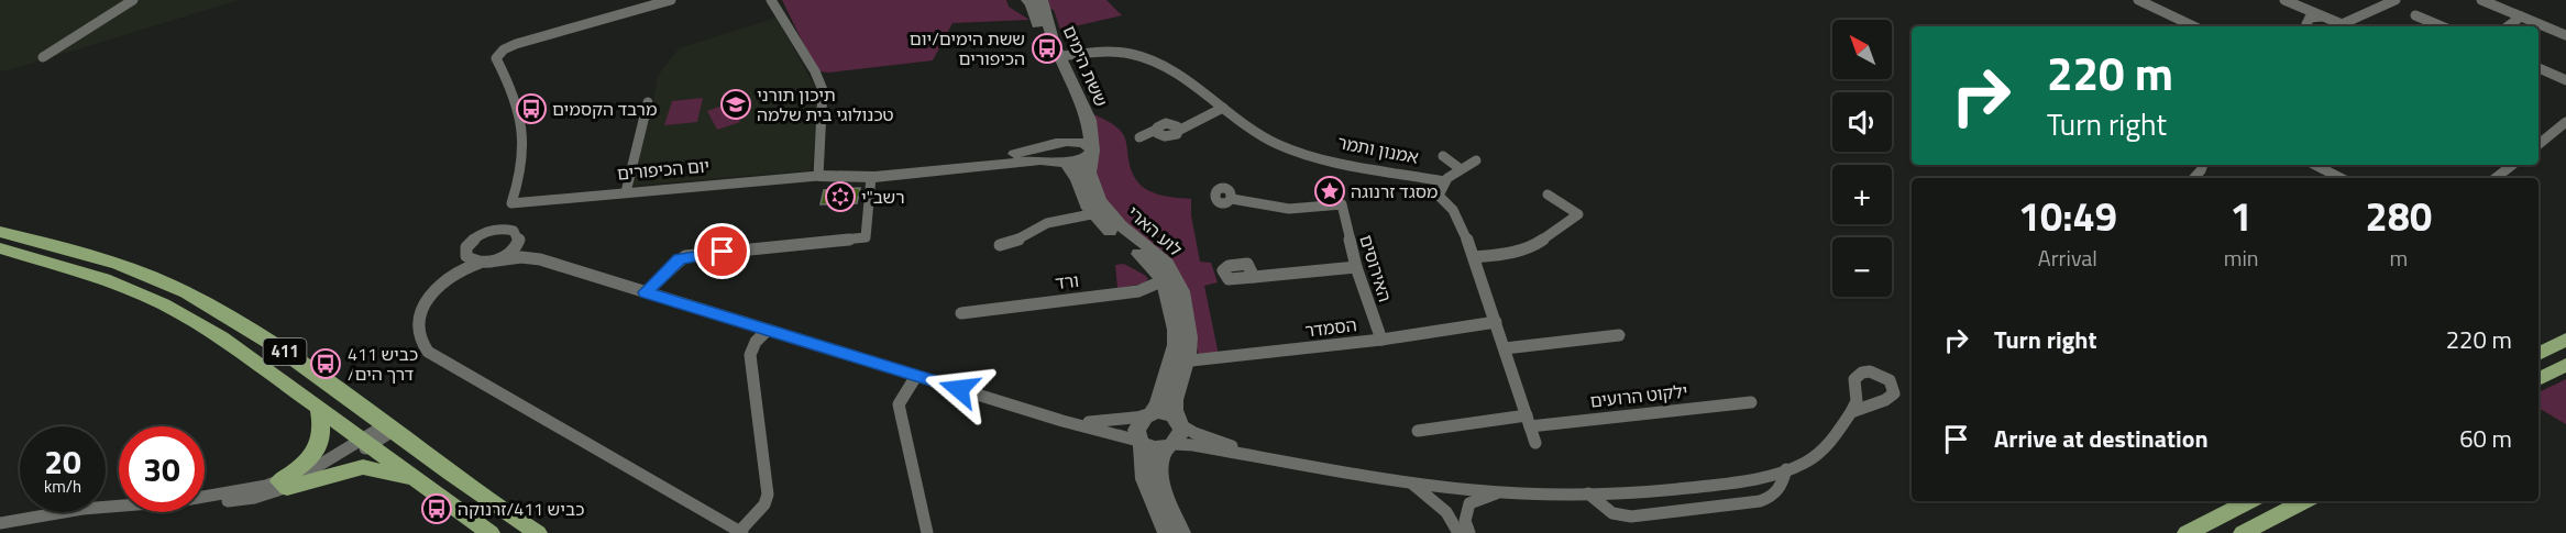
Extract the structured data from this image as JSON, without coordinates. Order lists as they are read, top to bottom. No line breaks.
{"streets":{"main road":["411"],"street":["ששת הימים","אמנון ותמר","יום הכיפורים","לוע הארי","האירוסים","ורד","הסמדר","ילקוט הרועים"]},"crossings":[["ששת הימים","אמנון ותמר"],["ששת הימים","יום הכיפורים"],["ששת הימים","לוע הארי"],["יום הכיפורים","לוע הארי"],["לוע הארי","ורד"],["לוע הארי","הסמדר"],["האירוסים","הסמדר"]],"places":{"bus stop":["ששת הימים/יום הכיפורים","מרבד הקסמים","כביש 411 /דרך הים","כביש 411/זרנוקה"],"school or university":["תיכון תורני טכנולוגי בית שלמה"],"place":["מסגד זרנוגה"],"synagogue":["רשב\"י"]},"north":"top left","page":{"map_buttons":["+","−"],"turn":["220 m","Turn right"],"eta":["10:49","Arrival","1","min","280","m"],"list":[{"name":"Turn right","value":"220 m"},{"name":"Arrive at destination","value":"60 m"}],"speed":"20 km/h","limit":"30"}}
